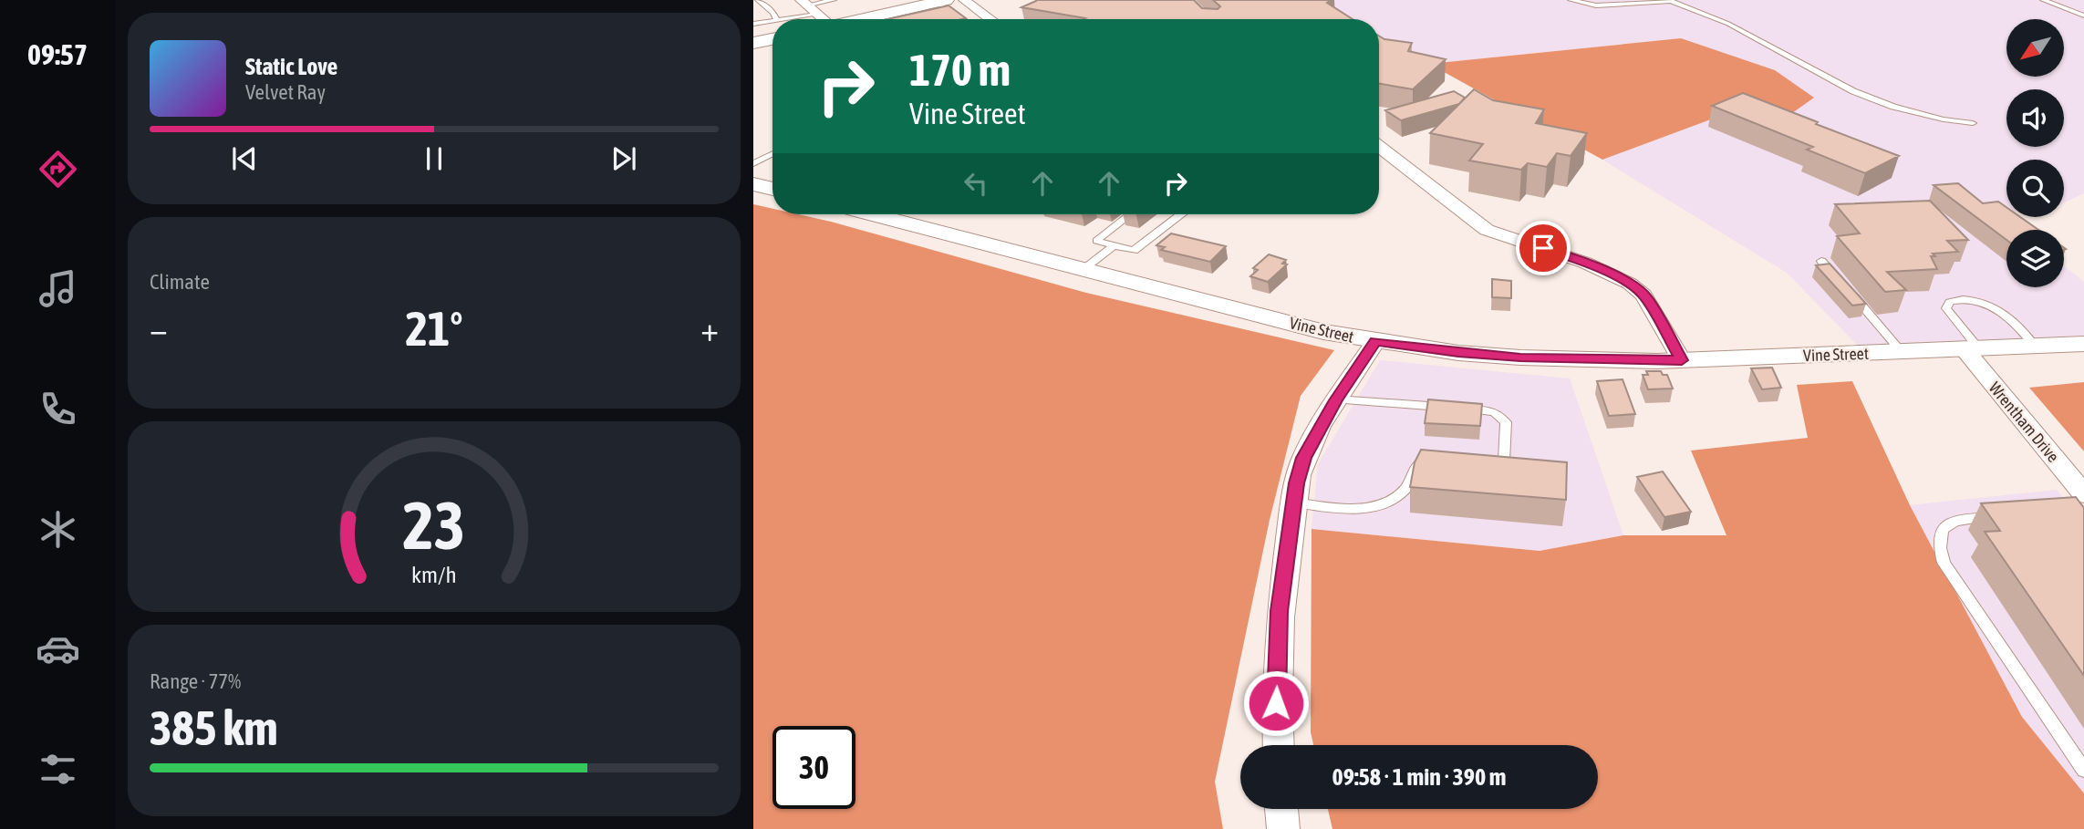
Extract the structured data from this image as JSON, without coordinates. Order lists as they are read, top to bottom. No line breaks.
{"streets":{"street":["Vine Street","Wrentham Drive"]},"crossings":[["Vine Street","Wrentham Drive"]],"north":"bottom left","page":{"tabs":"09:57","turn":["170 m","Vine Street"],"song":["Static Love","Velvet Ray"],"tile":["Climate",["Range · 77%","385 km"]],"heat":["−","21°","+"],"limit":"30","trip":"09:58 · 1 min · 390 m","gauge":["23","km/h"]}}
